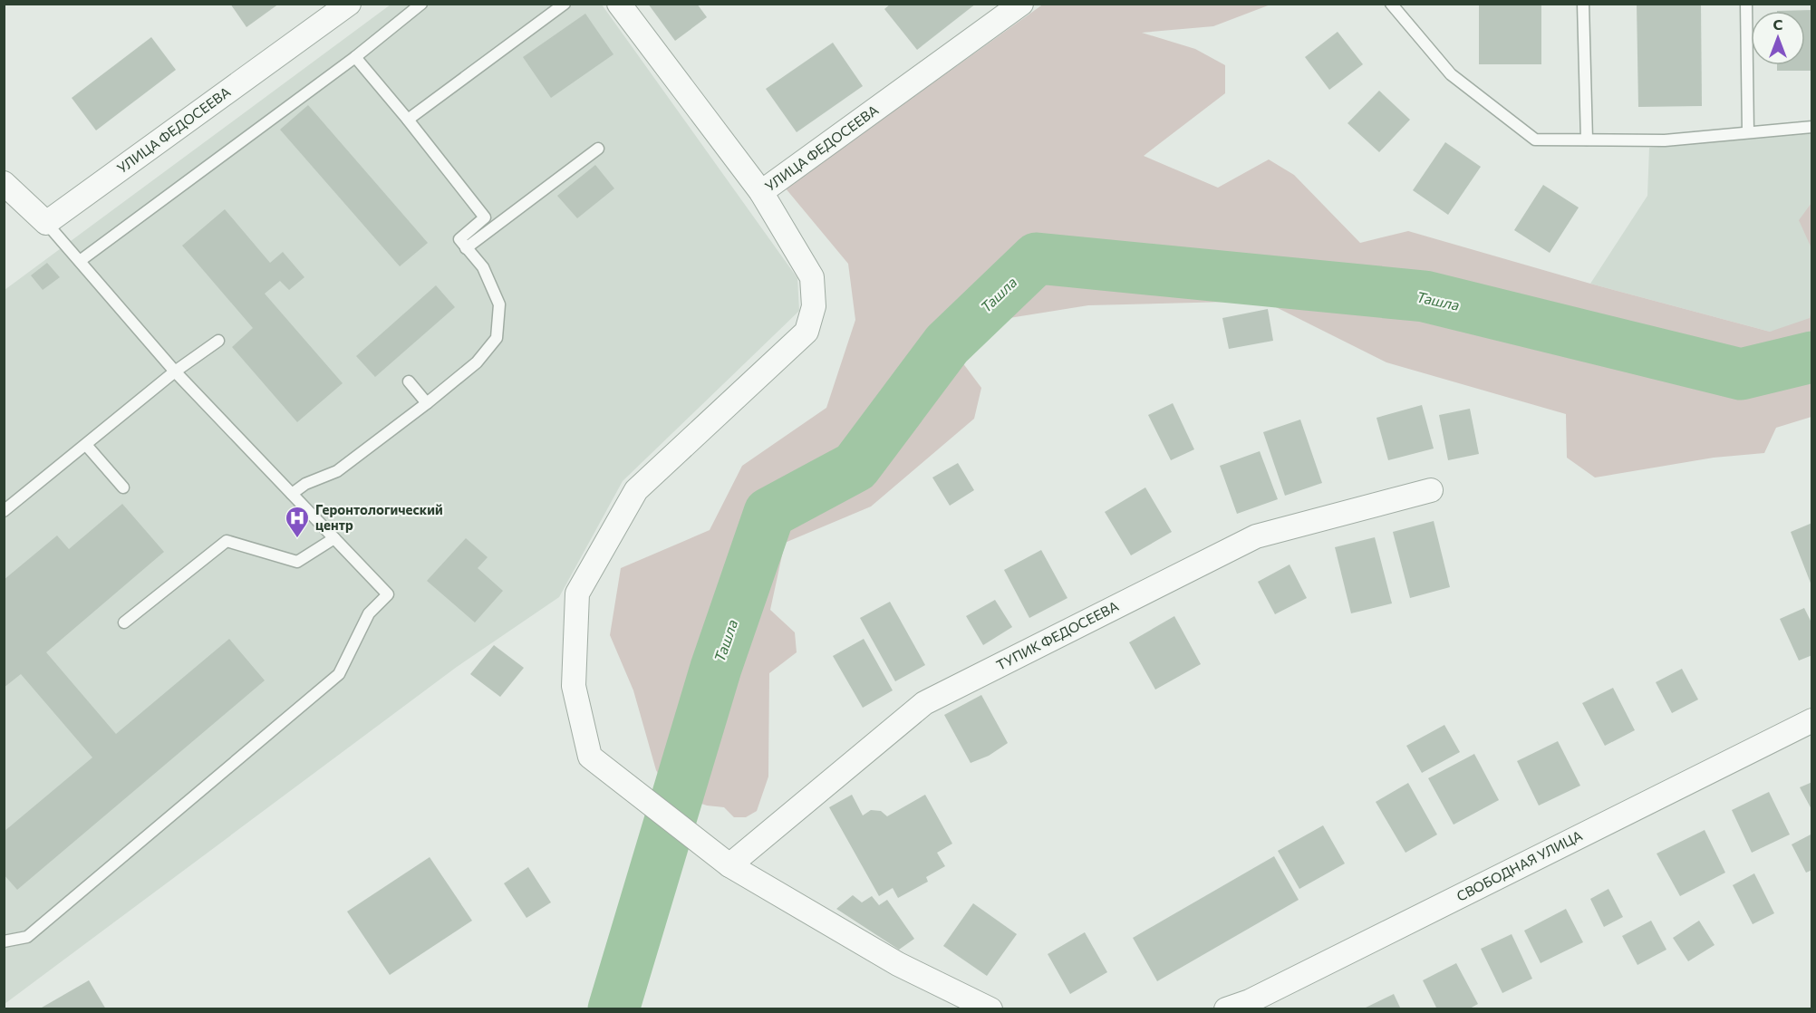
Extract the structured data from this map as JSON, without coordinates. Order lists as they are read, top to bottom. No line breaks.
{"streets":{"street":["УЛИЦА ФЕДОСЕЕВА","ТУПИК ФЕДОСЕЕВА","СВОБОДНАЯ УЛИЦА"]},"water":["Ташла"],"places":{"hospital":["Геронтологический центр"]},"north":"top"}
